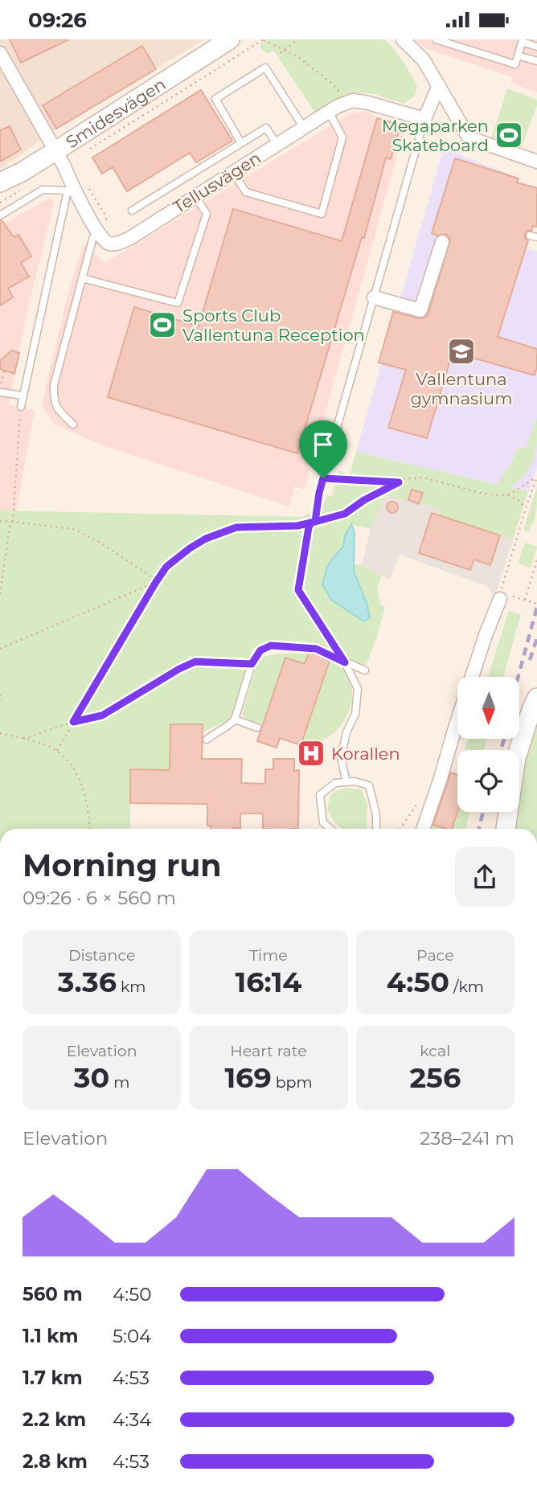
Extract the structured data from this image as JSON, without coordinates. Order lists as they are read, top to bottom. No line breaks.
{"streets":{"street":["Smidesvägen","Tellusvägen"]},"places":{"sports":["Megaparken Skateboard","Sports Club Vallentuna Reception"],"school or university":["Vallentuna gymnasium"],"hospital":["Korallen"]},"north":"bottom","page":{"status":"09:26","heading":["Morning run","09:26 · 6 × 560 m"],"stats":[["Distance","3.36 km"],["Time","16:14"],["Pace","4:50 /km"],["Elevation","30 m"],["Heart rate","169 bpm"],["kcal","256"]],"chart":["Elevation","238–241 m"],"list":[{"name":"560 m","note":"4:50"},{"name":"1.1 km","note":"5:04"},{"name":"1.7 km","note":"4:53"},{"name":"2.2 km","note":"4:34"},{"name":"2.8 km","note":"4:53"}]}}
